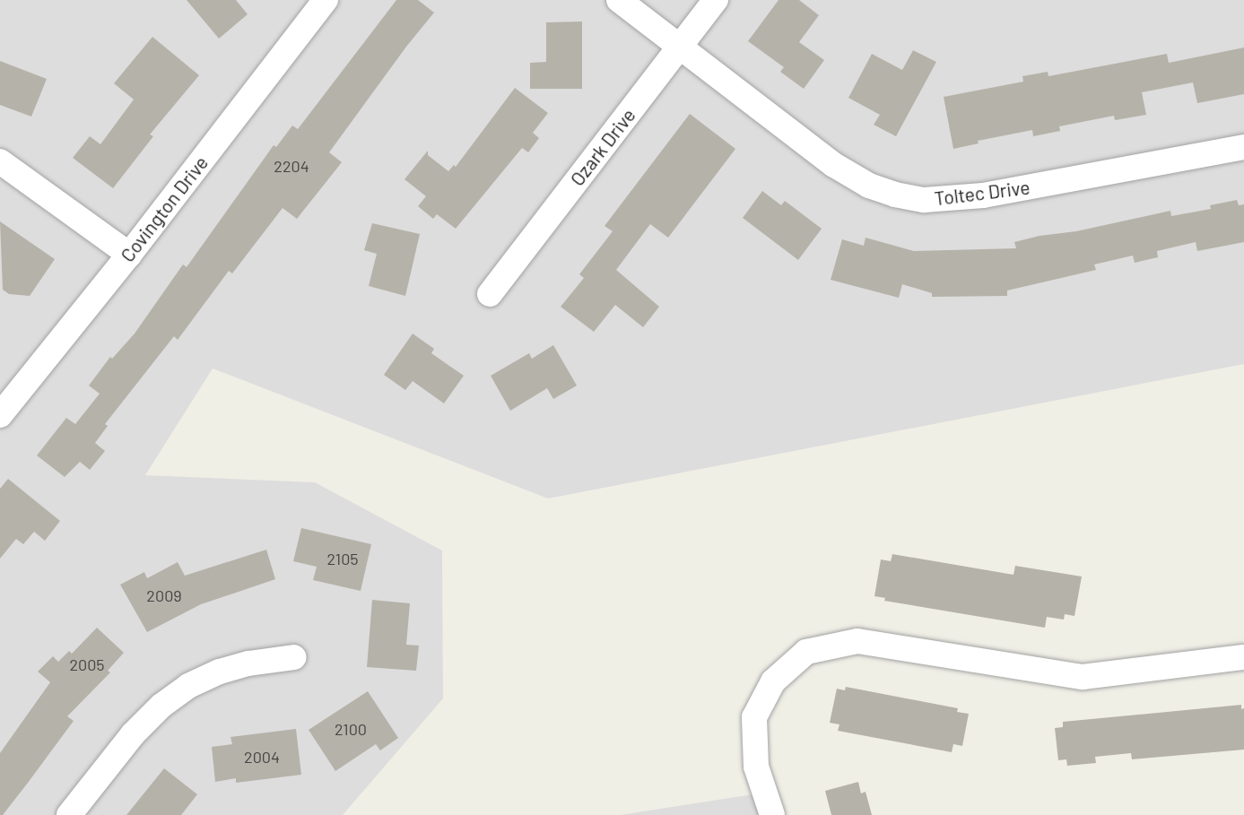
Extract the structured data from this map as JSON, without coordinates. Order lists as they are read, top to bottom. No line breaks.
{"streets":{"street":["Ozark Drive","Toltec Drive","Covington Drive"]},"crossings":[["Ozark Drive","Toltec Drive"]],"house_numbers":["2204","2105","2009","2005","2100","2004"]}
